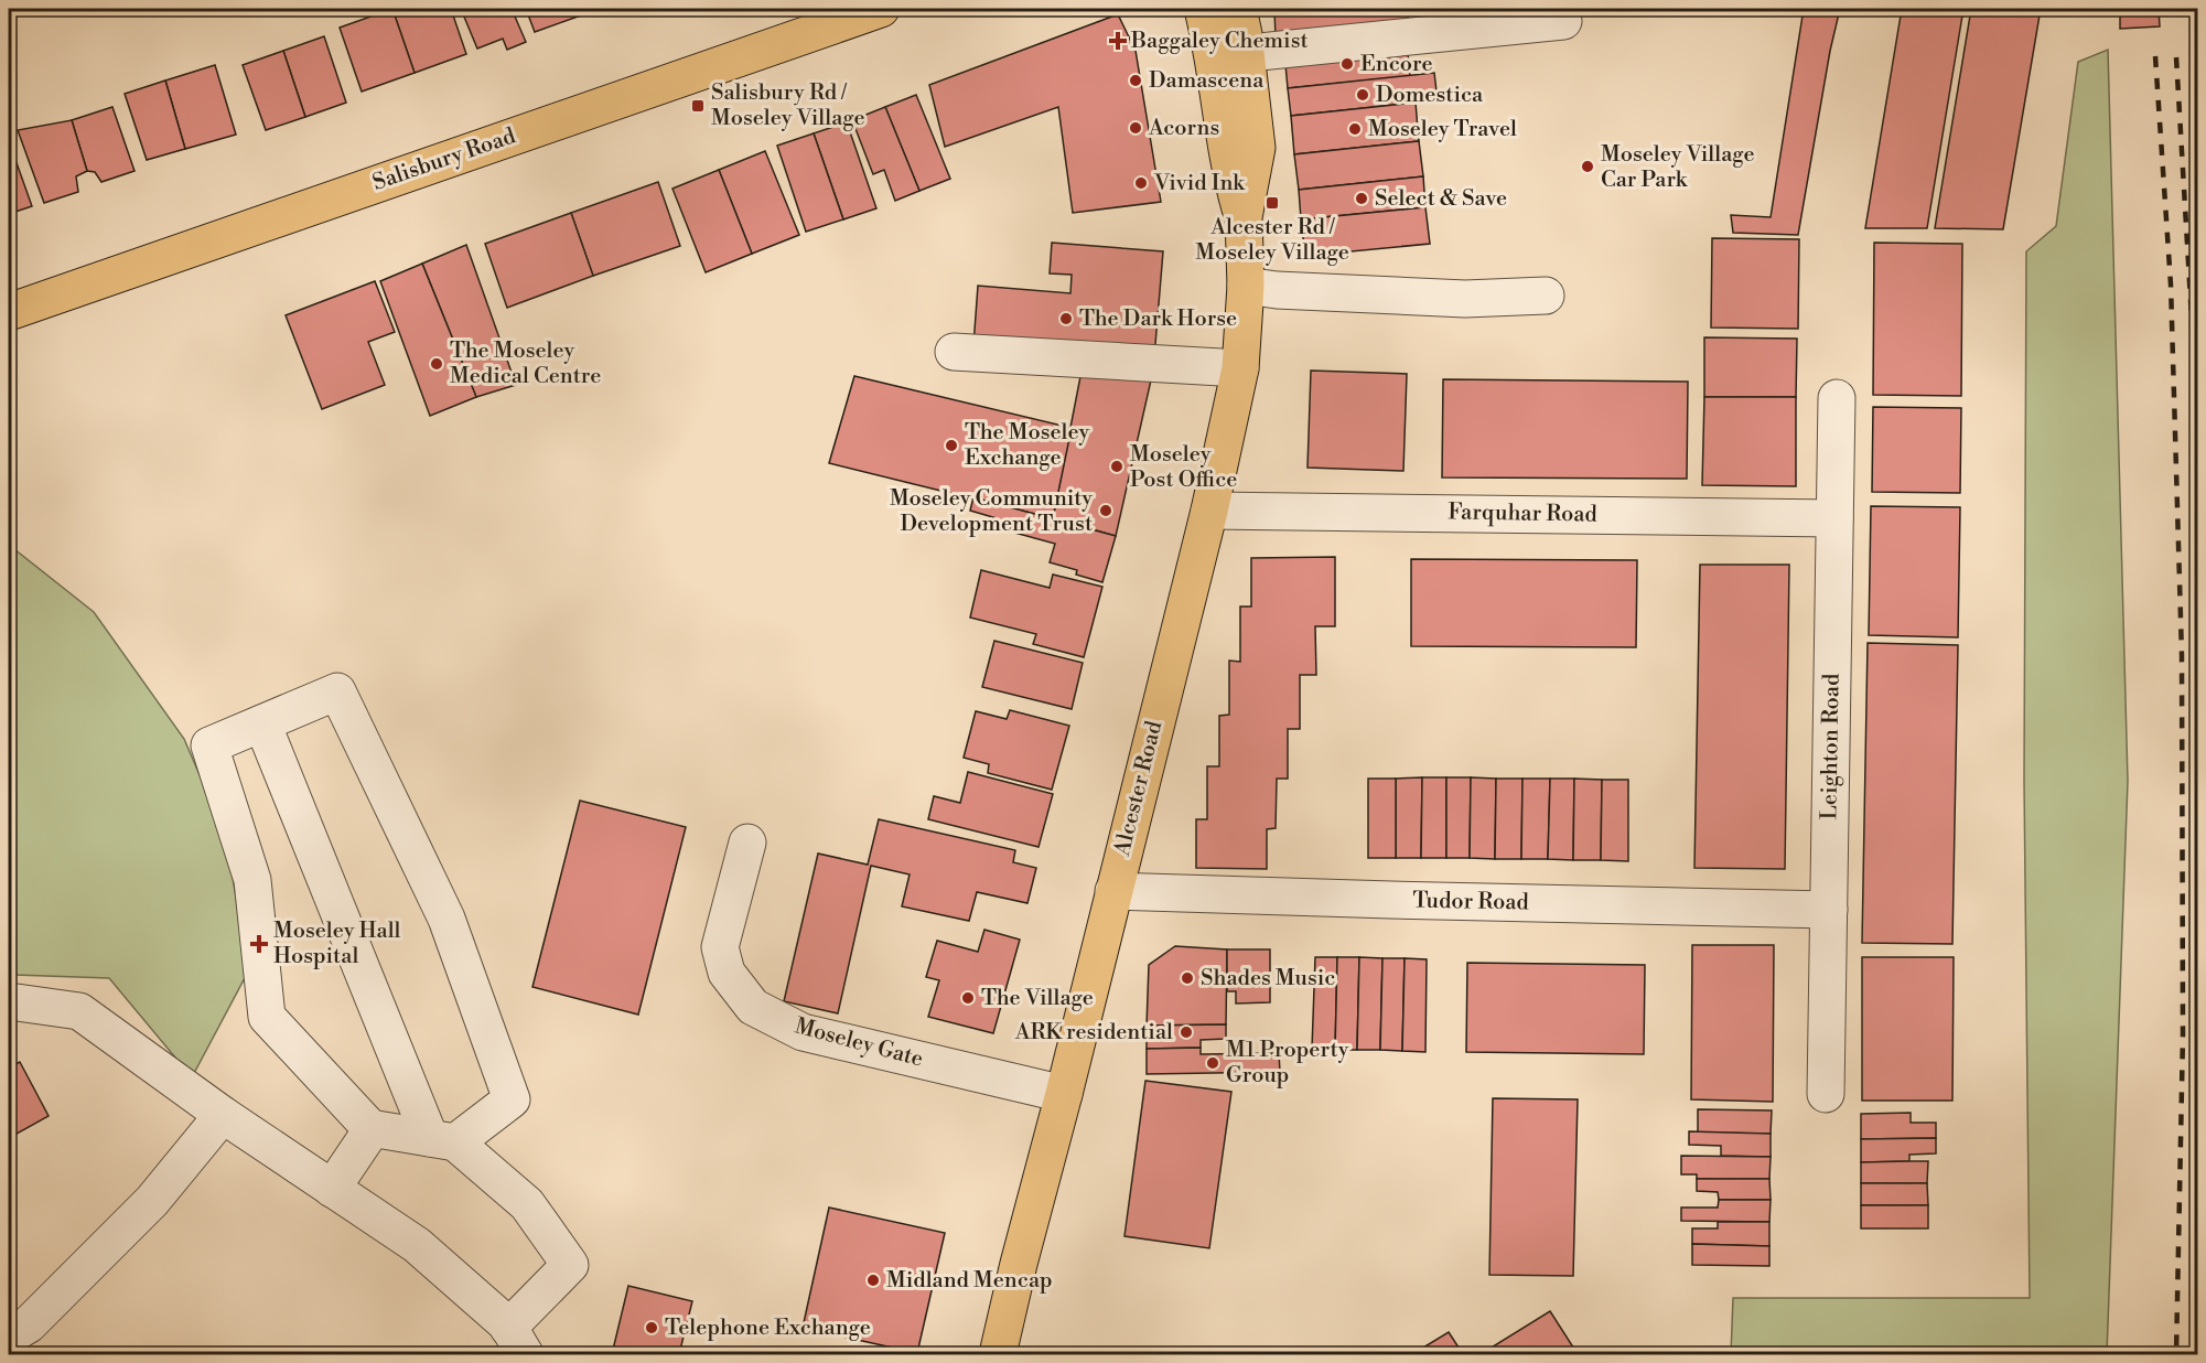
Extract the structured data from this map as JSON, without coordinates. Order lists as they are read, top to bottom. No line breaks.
{"streets":{"main road":["Salisbury Road","Alcester Road"],"street":["Farquhar Road","Leighton Road","Tudor Road","Moseley Gate"]},"crossings":[["Farquhar Road","Leighton Road"],["Farquhar Road","Alcester Road"],["Leighton Road","Tudor Road"],["Alcester Road","Tudor Road"],["Alcester Road","Moseley Gate"]],"places":{"health":["Baggaley Chemist","Moseley Hall Hospital"],"other":["Encore","Damascena","Domestica","Acorns","Moseley Travel","Moseley Village Car Park","Vivid Ink","Select & Save","The Dark Horse","The Moseley Medical Centre","The Moseley Exchange","Moseley Post Office","Moseley Community Development Trust","Shades Music","The Village","ARK residential","M1 Property Group","Midland Mencap","Telephone Exchange"],"transit":["Salisbury Rd / Moseley Village","Alcester Rd / Moseley Village"]}}
